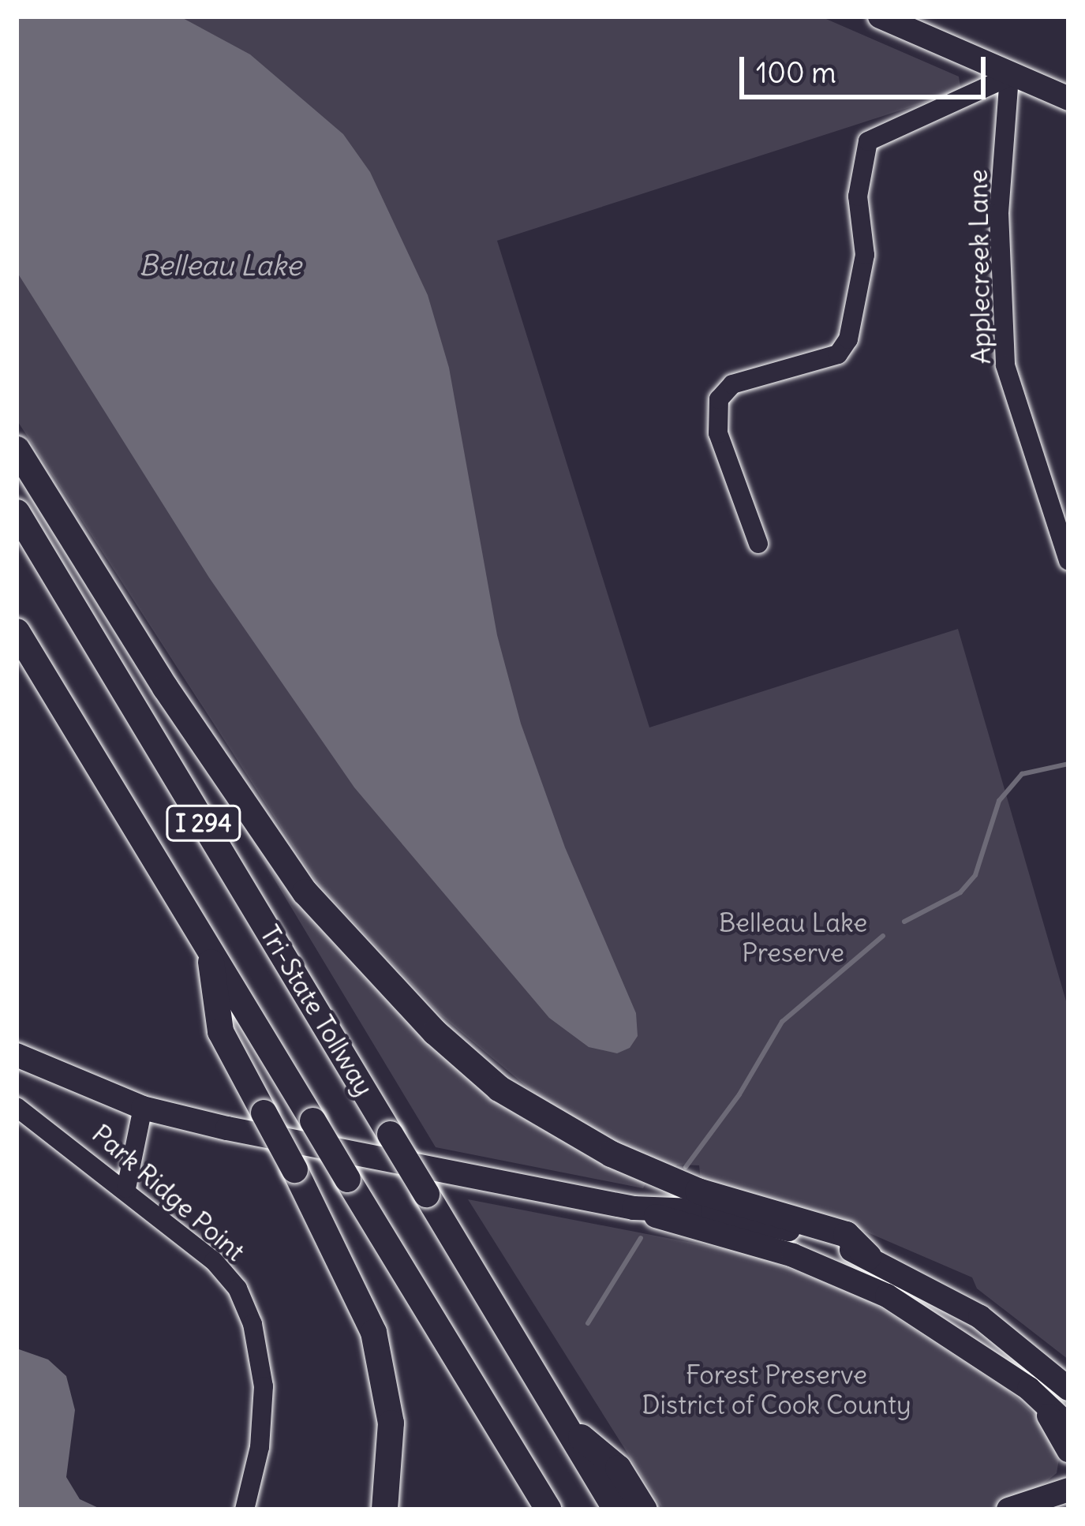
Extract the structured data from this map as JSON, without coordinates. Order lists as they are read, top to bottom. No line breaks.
{"streets":{"highway":["I 294","Tri-State Tollway"],"street":["Applecreek Lane","Park Ridge Point"]},"water":["Belleau Lake"],"parks":["Belleau Lake Preserve","Forest Preserve District of Cook County"],"scale_bar":"100 m"}
